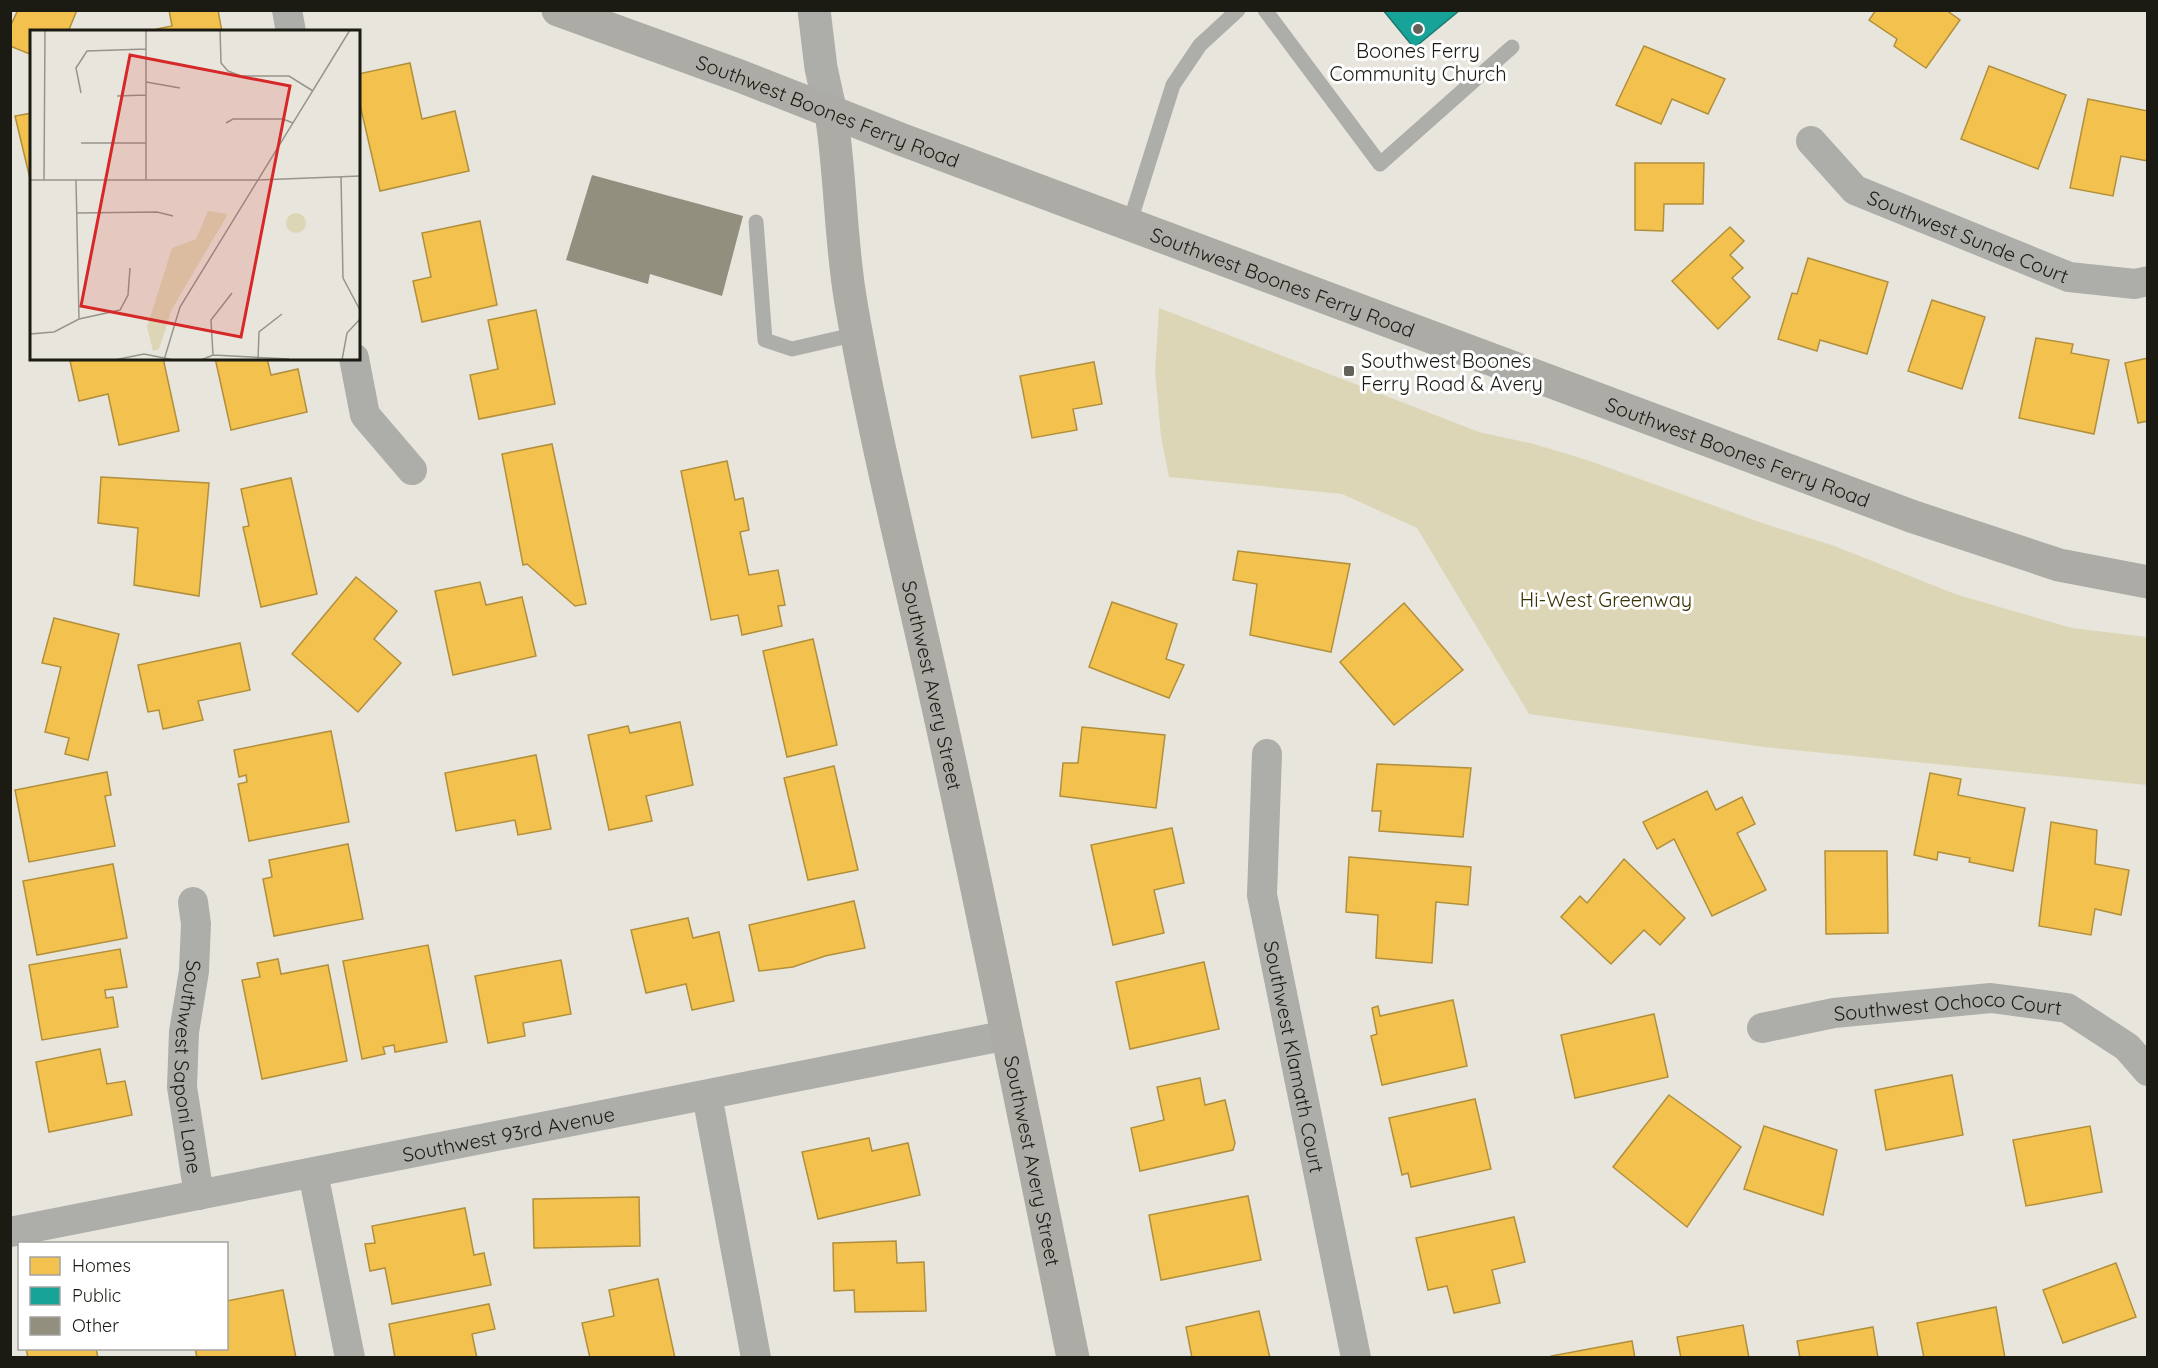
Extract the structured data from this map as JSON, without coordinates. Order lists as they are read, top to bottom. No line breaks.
{"streets":{"main road":["Southwest Boones Ferry Road","Southwest Avery Street"],"street":["Southwest Sunde Court","Southwest Ochoco Court","Southwest Klamath Court","Southwest Saponi Lane","Southwest 93rd Avenue"]},"crossings":[["Southwest Boones Ferry Road","Southwest Avery Street"],["Southwest Avery Street","Southwest 93rd Avenue"],["Southwest Saponi Lane","Southwest 93rd Avenue"]],"parks":["Hi-West Greenway"],"places":{"other":["Boones Ferry Community Church"],"transit":["Southwest Boones Ferry Road & Avery"]},"legend":["Homes","Public","Other"]}
